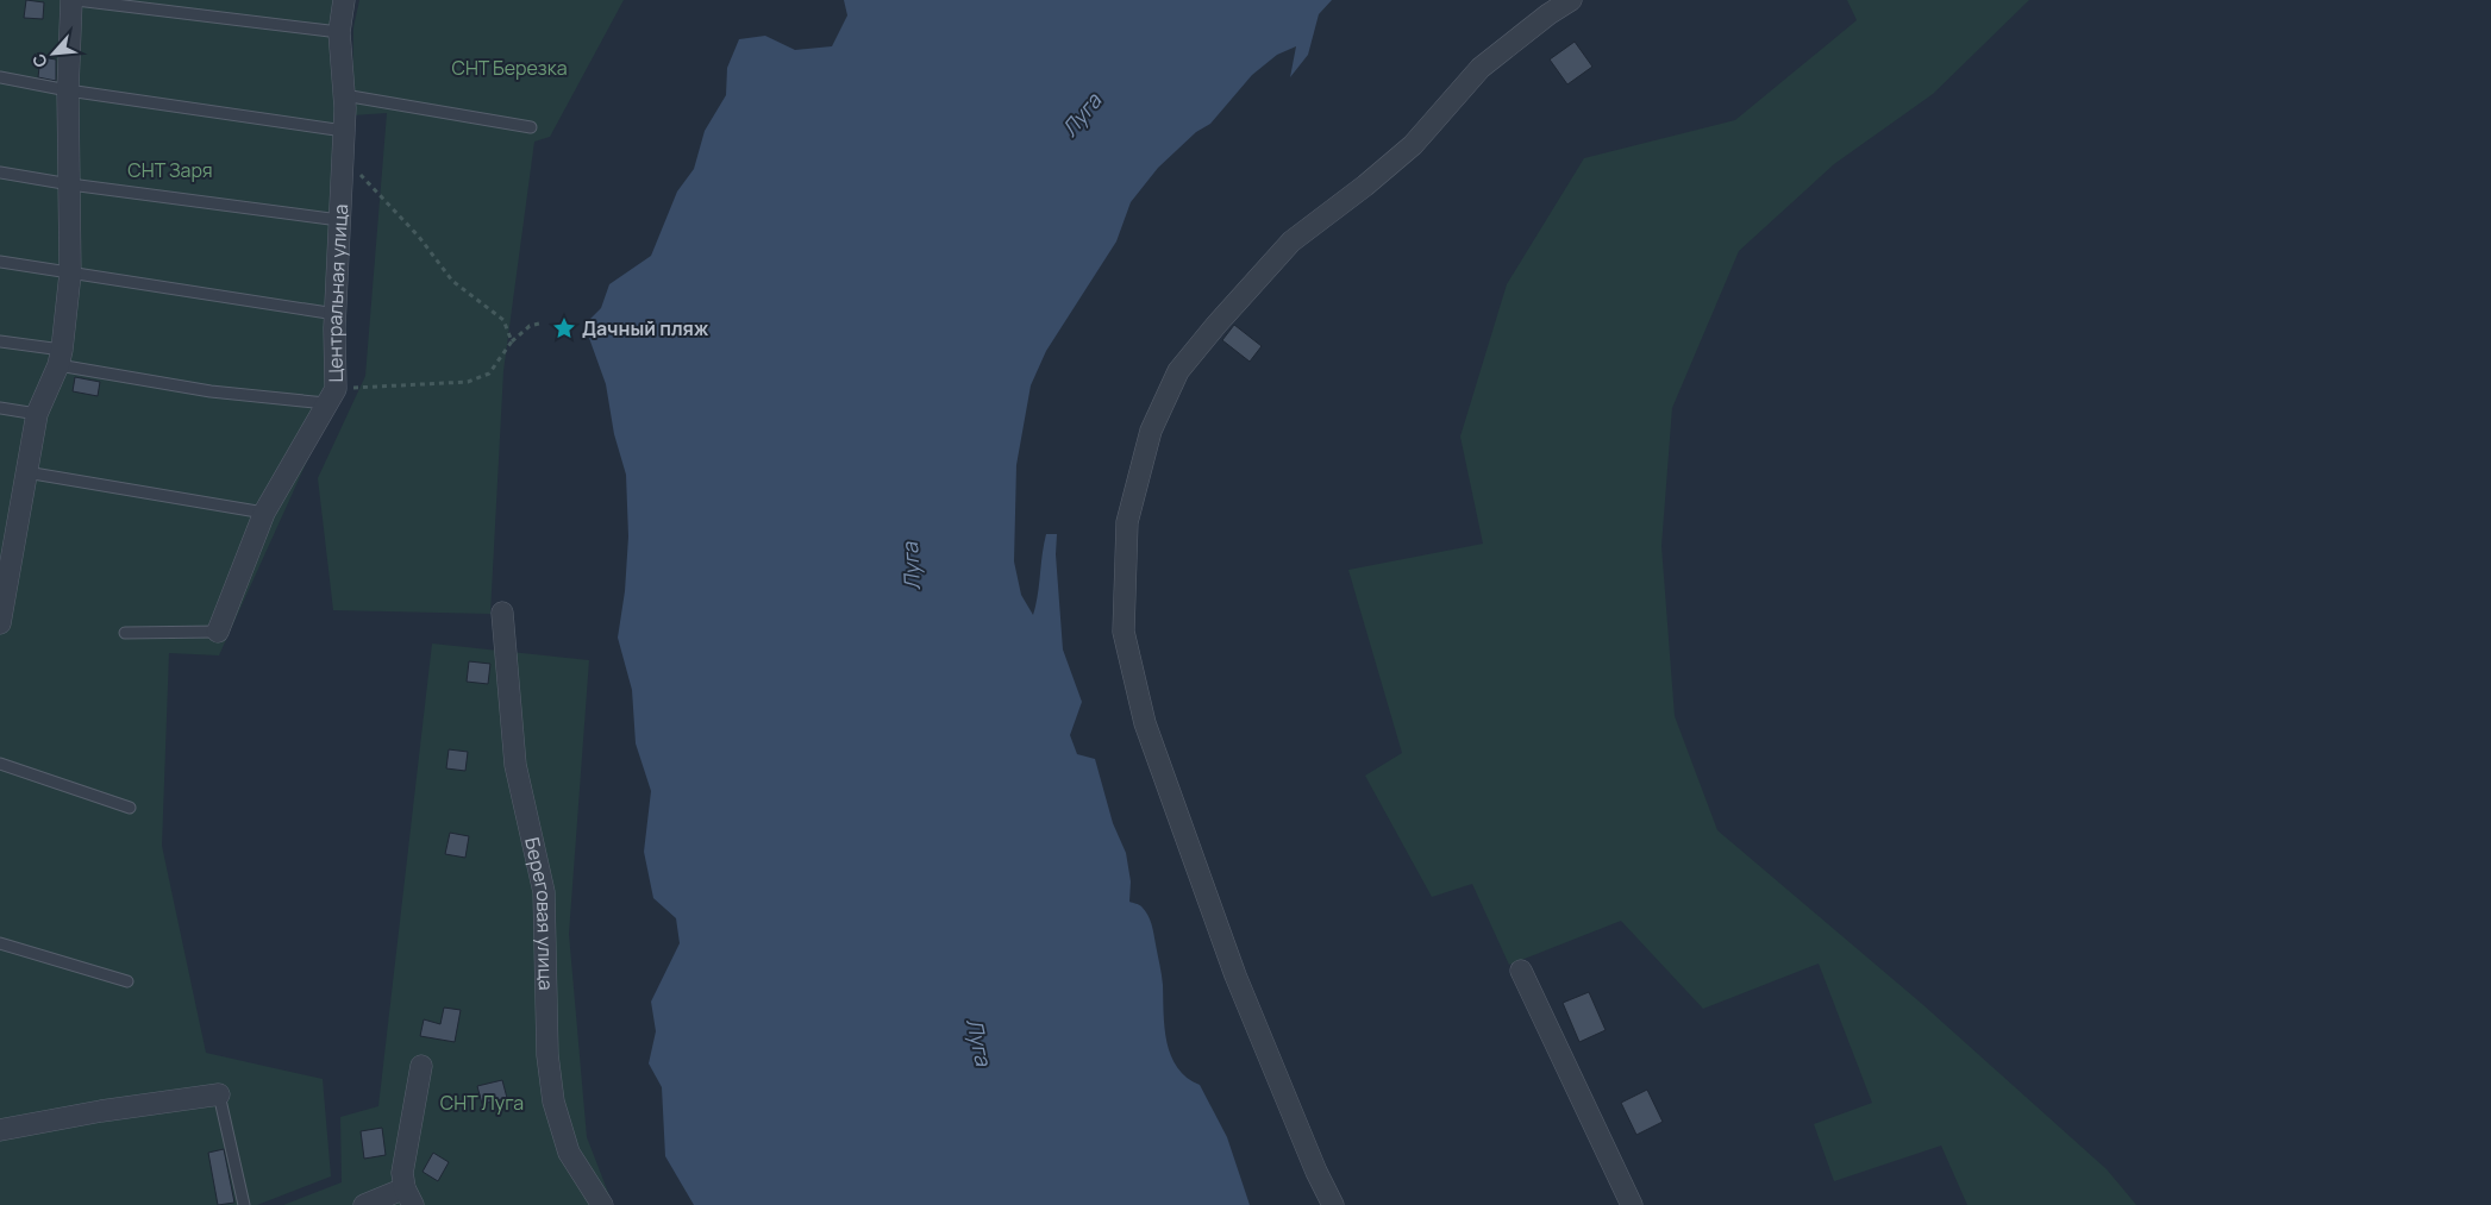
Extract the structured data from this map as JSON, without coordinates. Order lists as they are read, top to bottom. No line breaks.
{"streets":{"street":["Центральная улица","Береговая улица"]},"water":["Луга"],"parks":["СНТ Березка","СНТ Заря","СНТ Луга"],"places":{"place":["Дачный пляж"]},"north":"bottom left"}
